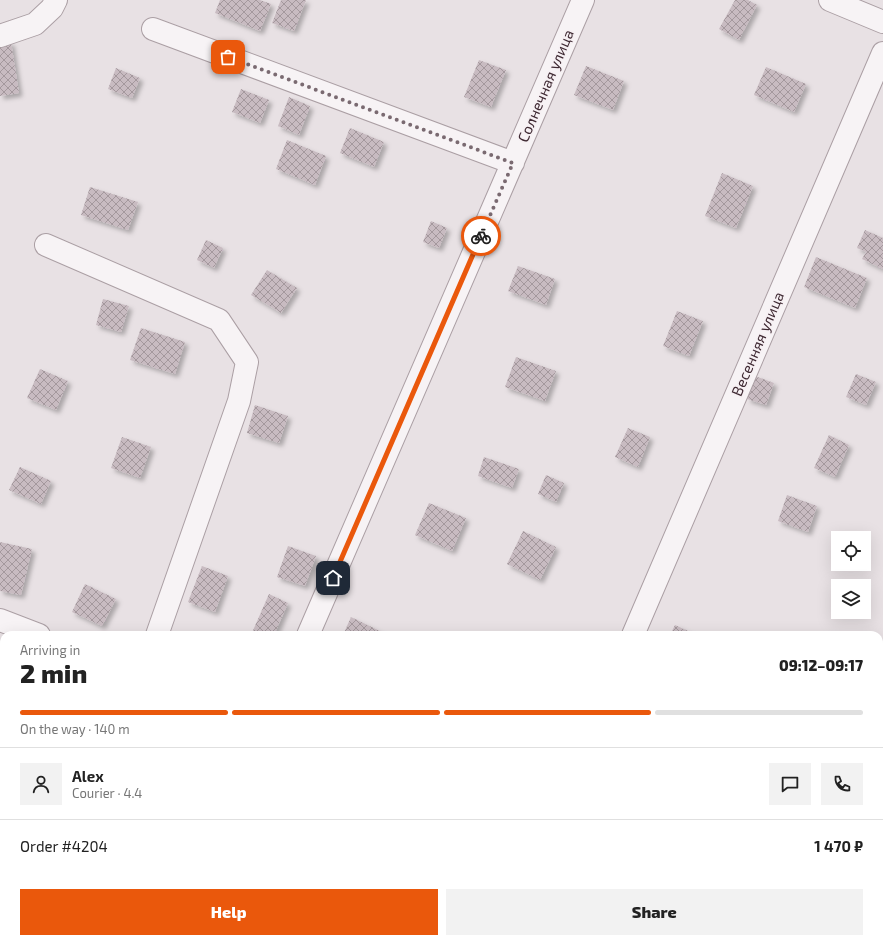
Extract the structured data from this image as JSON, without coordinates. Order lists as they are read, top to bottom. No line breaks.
{"streets":{"street":["Солнечная улица","Весенняя улица"]},"page":{"heading":["2 min","Arriving in","09:12–09:17"],"panel":["Alex","Courier · 4.4","Order #4204","1 470 ₽"],"bar":"On the way · 140 m","buttons":["Help","Share"]}}
